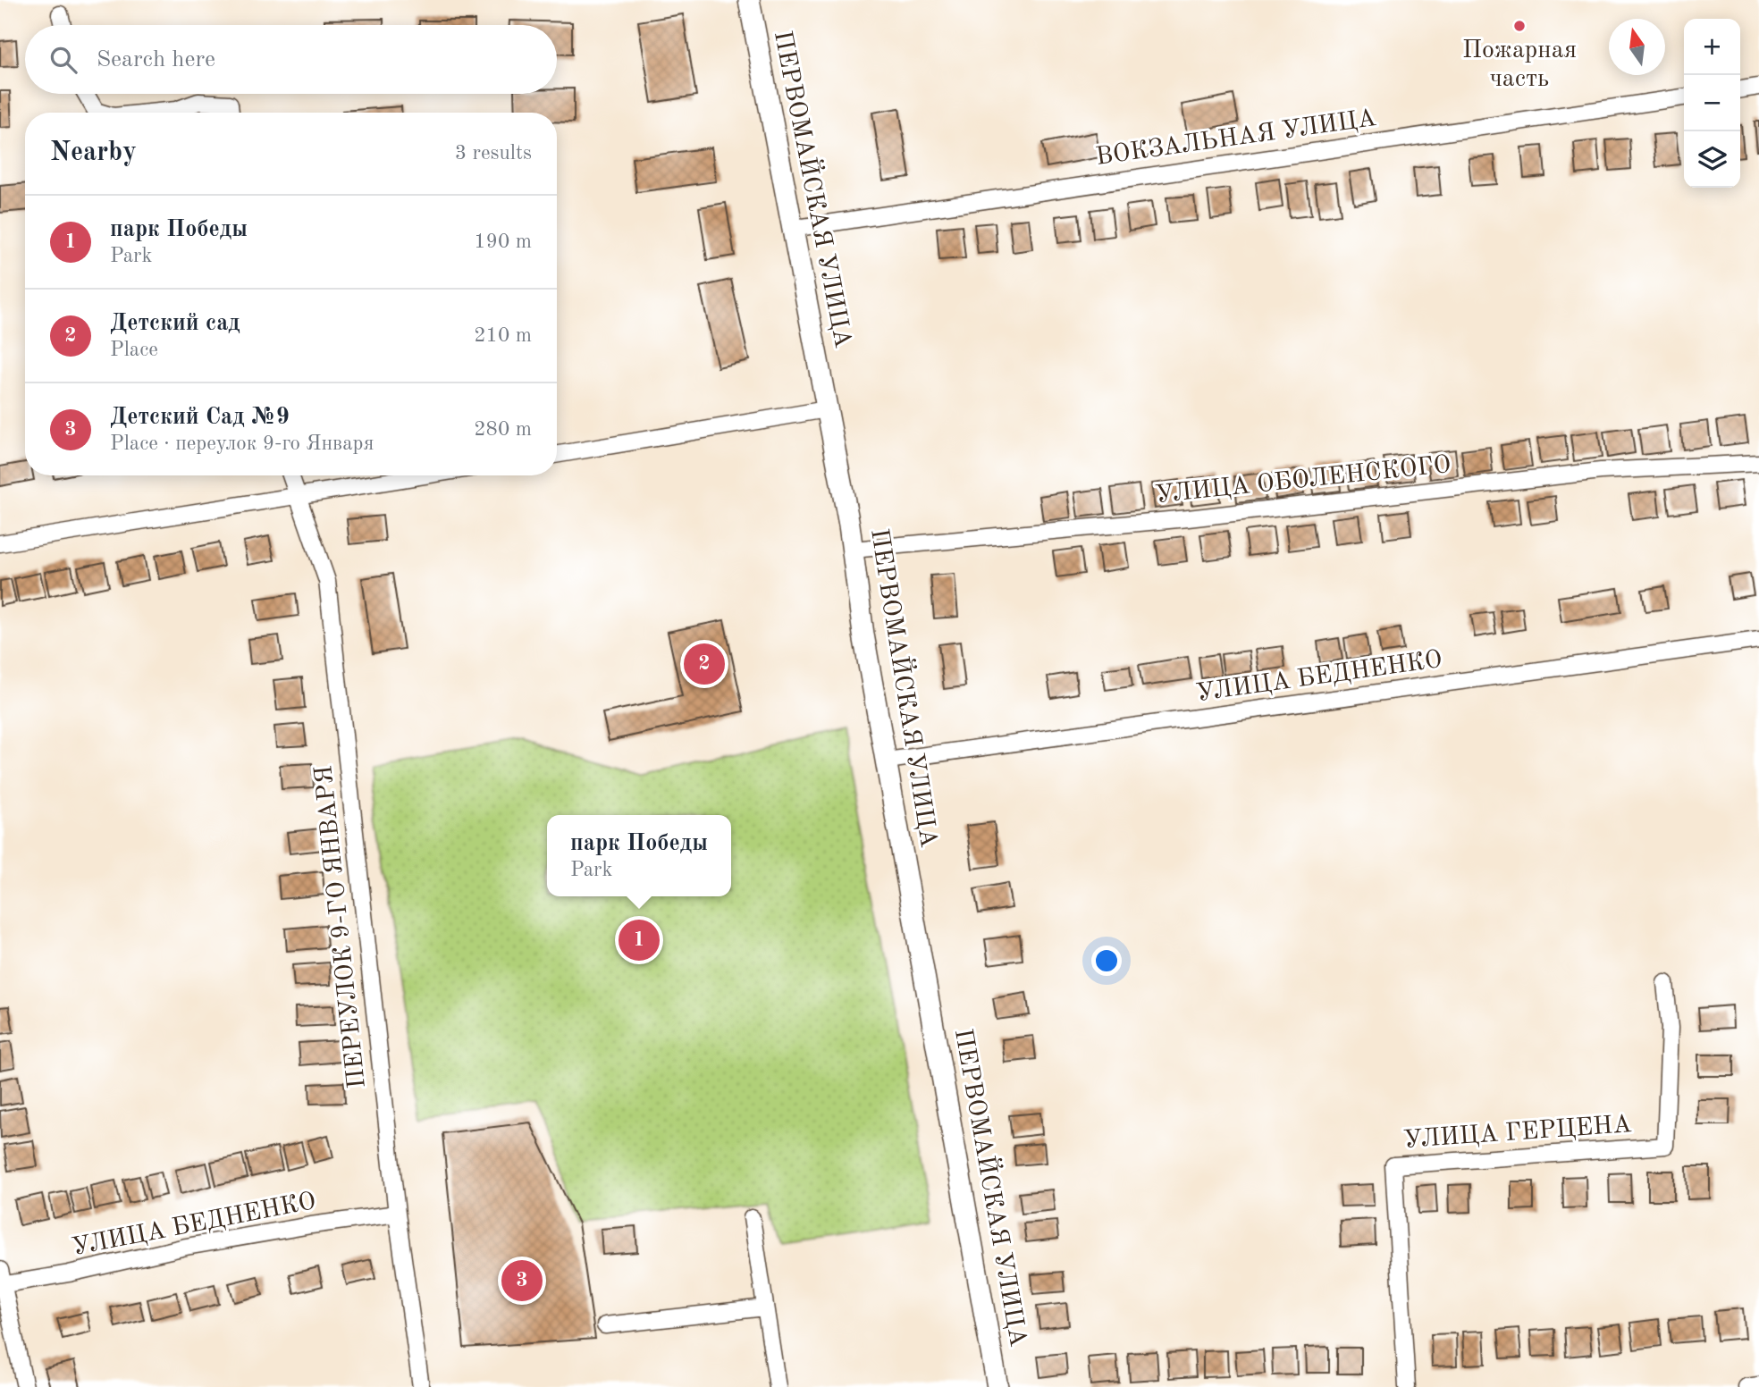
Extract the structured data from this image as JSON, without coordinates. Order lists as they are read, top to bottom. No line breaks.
{"streets":{"main road":["ПЕРВОМАЙСКАЯ УЛИЦА"],"street":["ВОКЗАЛЬНАЯ УЛИЦА","УЛИЦА ОБОЛЕНСКОГО","УЛИЦА БЕДНЕНКО","ПЕРЕУЛОК 9-ГО ЯНВАРЯ","УЛИЦА ГЕРЦЕНА"]},"crossings":[["ВОКЗАЛЬНАЯ УЛИЦА","ПЕРВОМАЙСКАЯ УЛИЦА"],["ПЕРВОМАЙСКАЯ УЛИЦА","УЛИЦА ОБОЛЕНСКОГО"],["ПЕРВОМАЙСКАЯ УЛИЦА","УЛИЦА БЕДНЕНКО"],["УЛИЦА БЕДНЕНКО","ПЕРЕУЛОК 9-ГО ЯНВАРЯ"]],"places":["Пожарная часть"],"north":"top","page":{"map_buttons":["+","−"],"search":"Search here","heading":["Nearby","3 results"],"list":[{"mark":"1","name":"парк Победы","note":"Park","value":"190 m"},{"mark":"2","name":"Детский сад","note":"Place","value":"210 m"},{"mark":"3","name":"Детский Сад №9","note":"Place · переулок 9-го Января","value":"280 m"}],"pins":["2","1","3"],"popup":["парк Победы","Park"]}}
